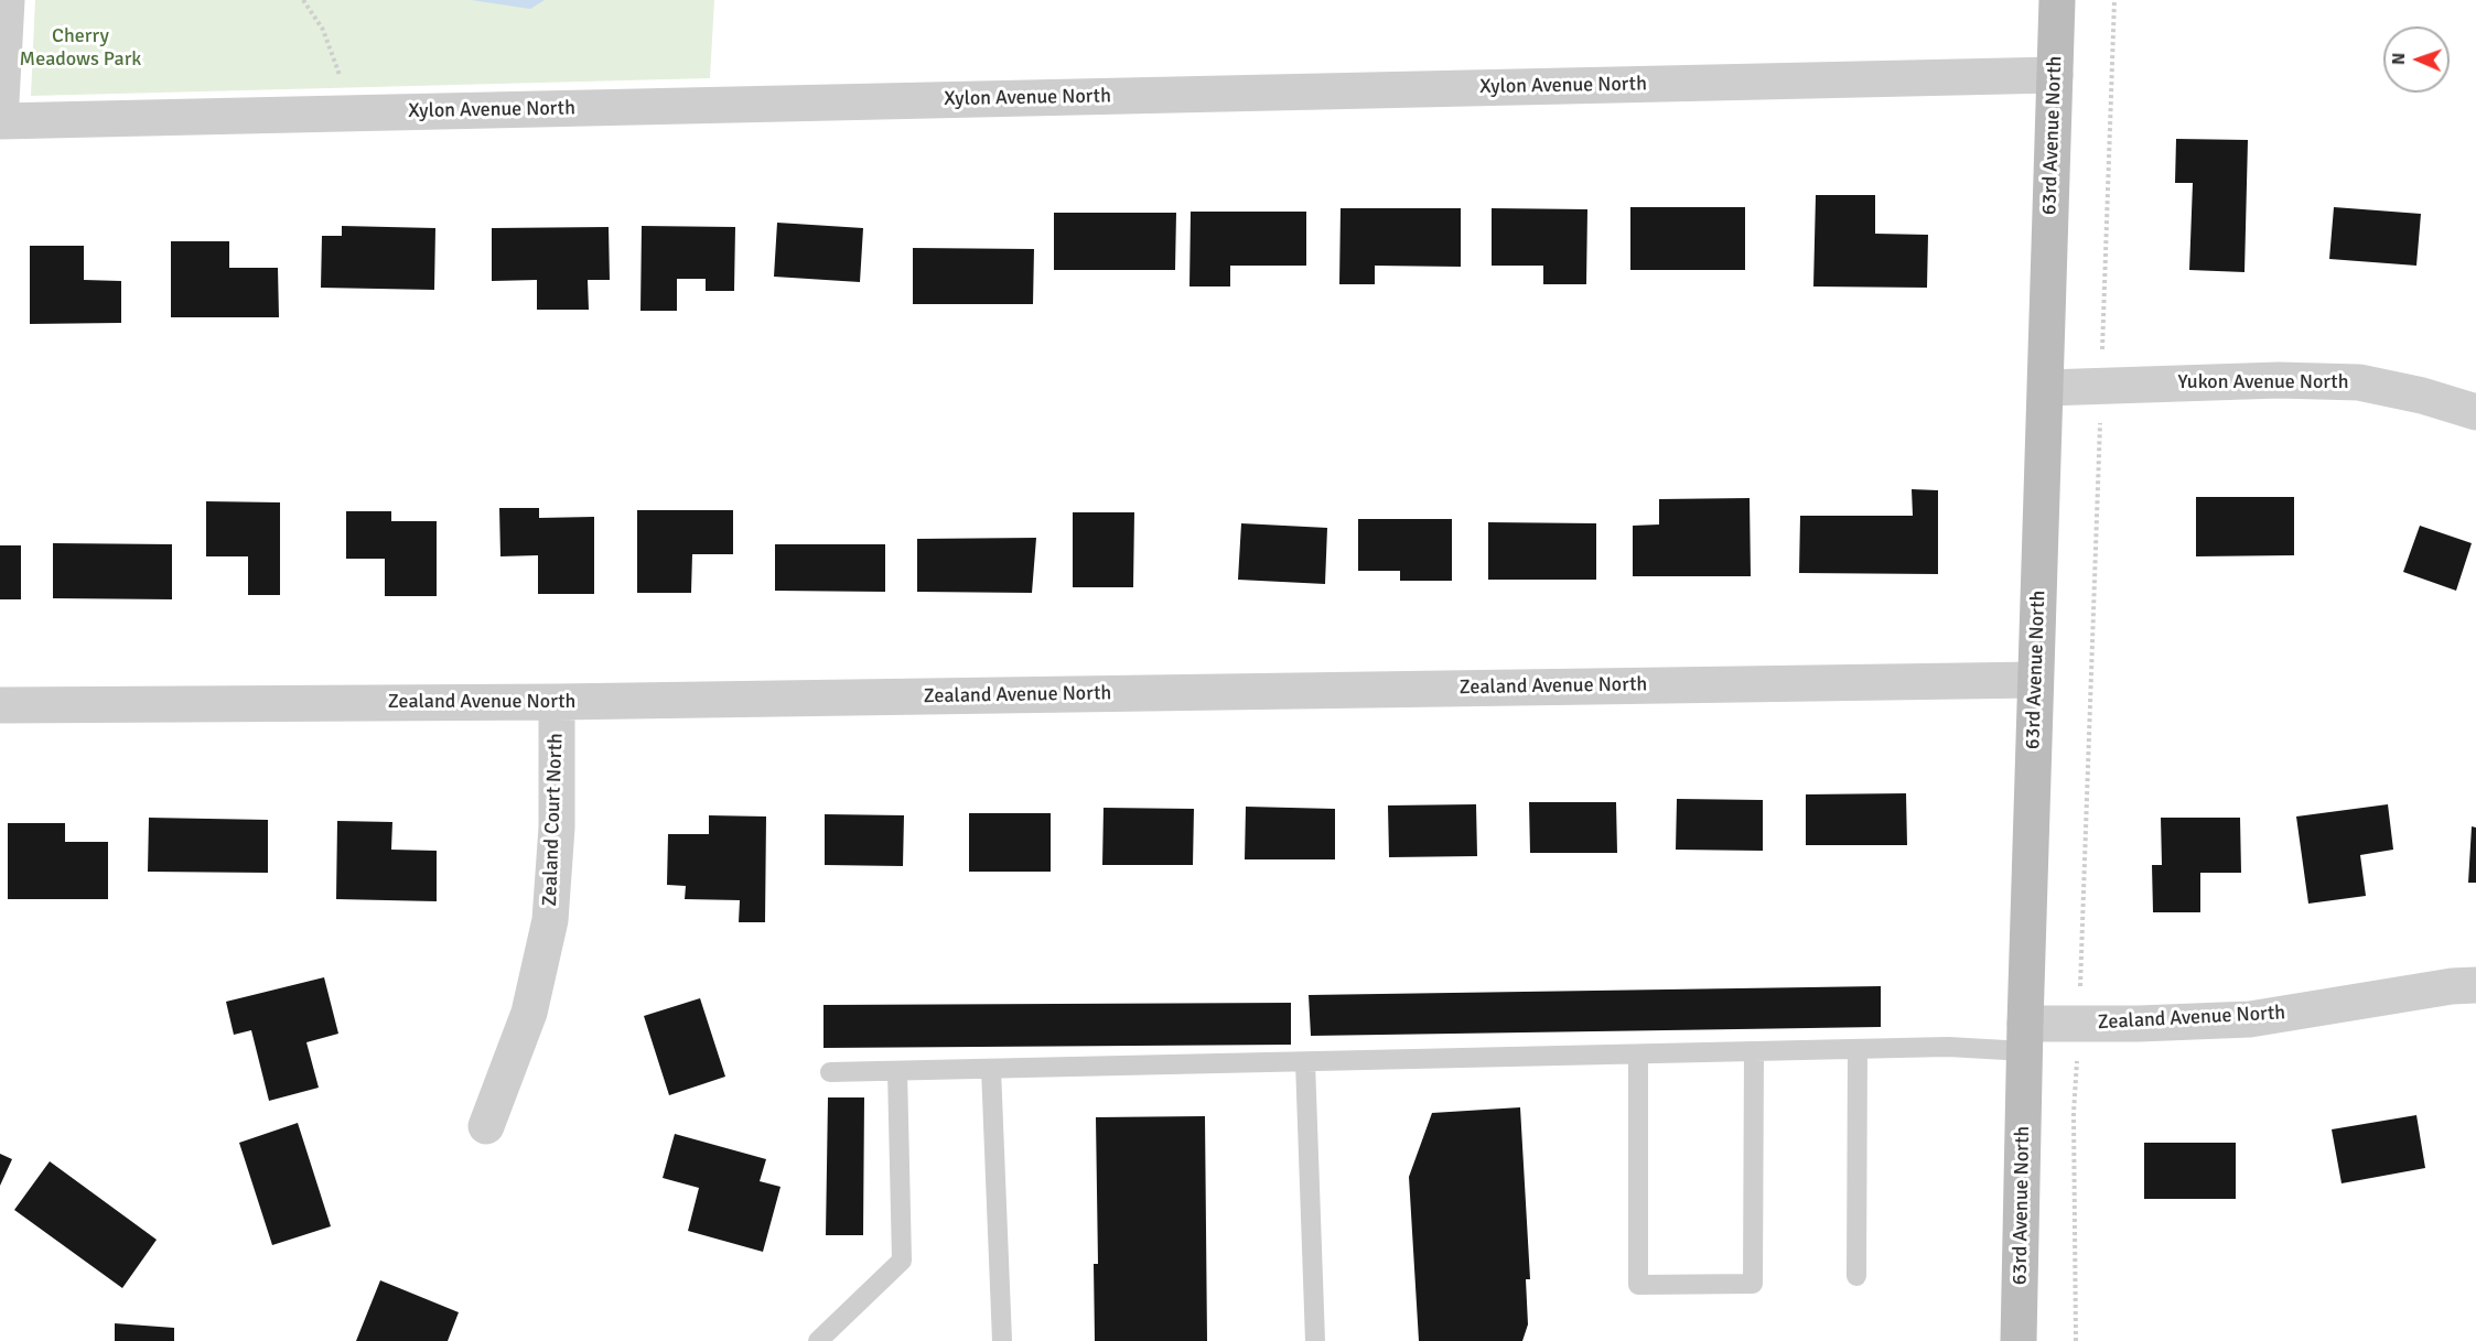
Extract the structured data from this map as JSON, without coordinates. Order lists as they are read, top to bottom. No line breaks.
{"streets":{"street":["Xylon Avenue North","63rd Avenue North","Yukon Avenue North","Zealand Avenue North","Zealand Court North"]},"crossings":[["Xylon Avenue North","63rd Avenue North"],["63rd Avenue North","Yukon Avenue North"],["63rd Avenue North","Zealand Avenue North"],["Zealand Avenue North","Zealand Court North"]],"parks":["Cherry Meadows Park"],"north":"left"}
